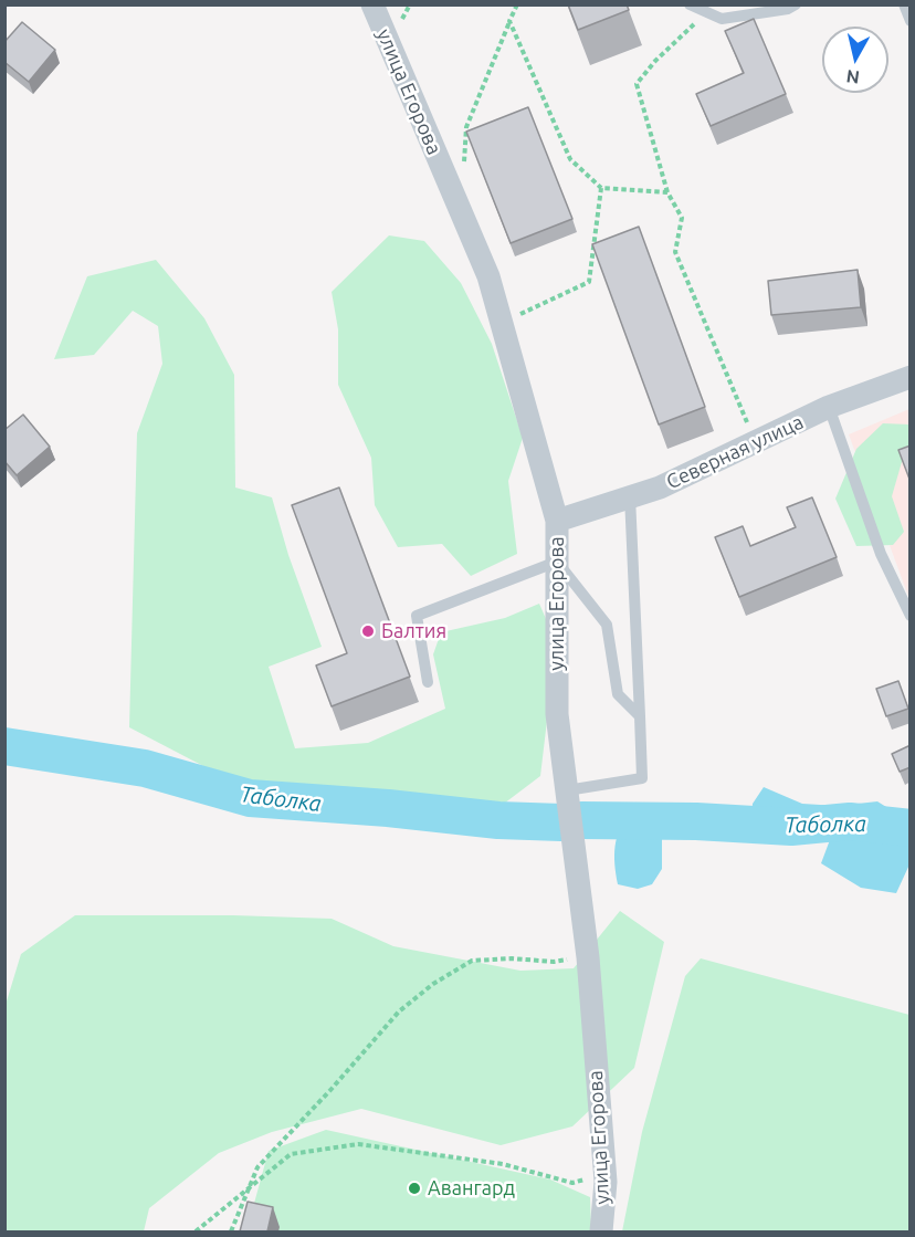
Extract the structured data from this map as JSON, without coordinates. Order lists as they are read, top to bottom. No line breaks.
{"streets":{"street":["улица Егорова","Северная улица"]},"crossings":[["улица Егорова","Северная улица"]],"water":["Таболка"],"places":["Балтия","Авангард"],"north":"bottom"}
